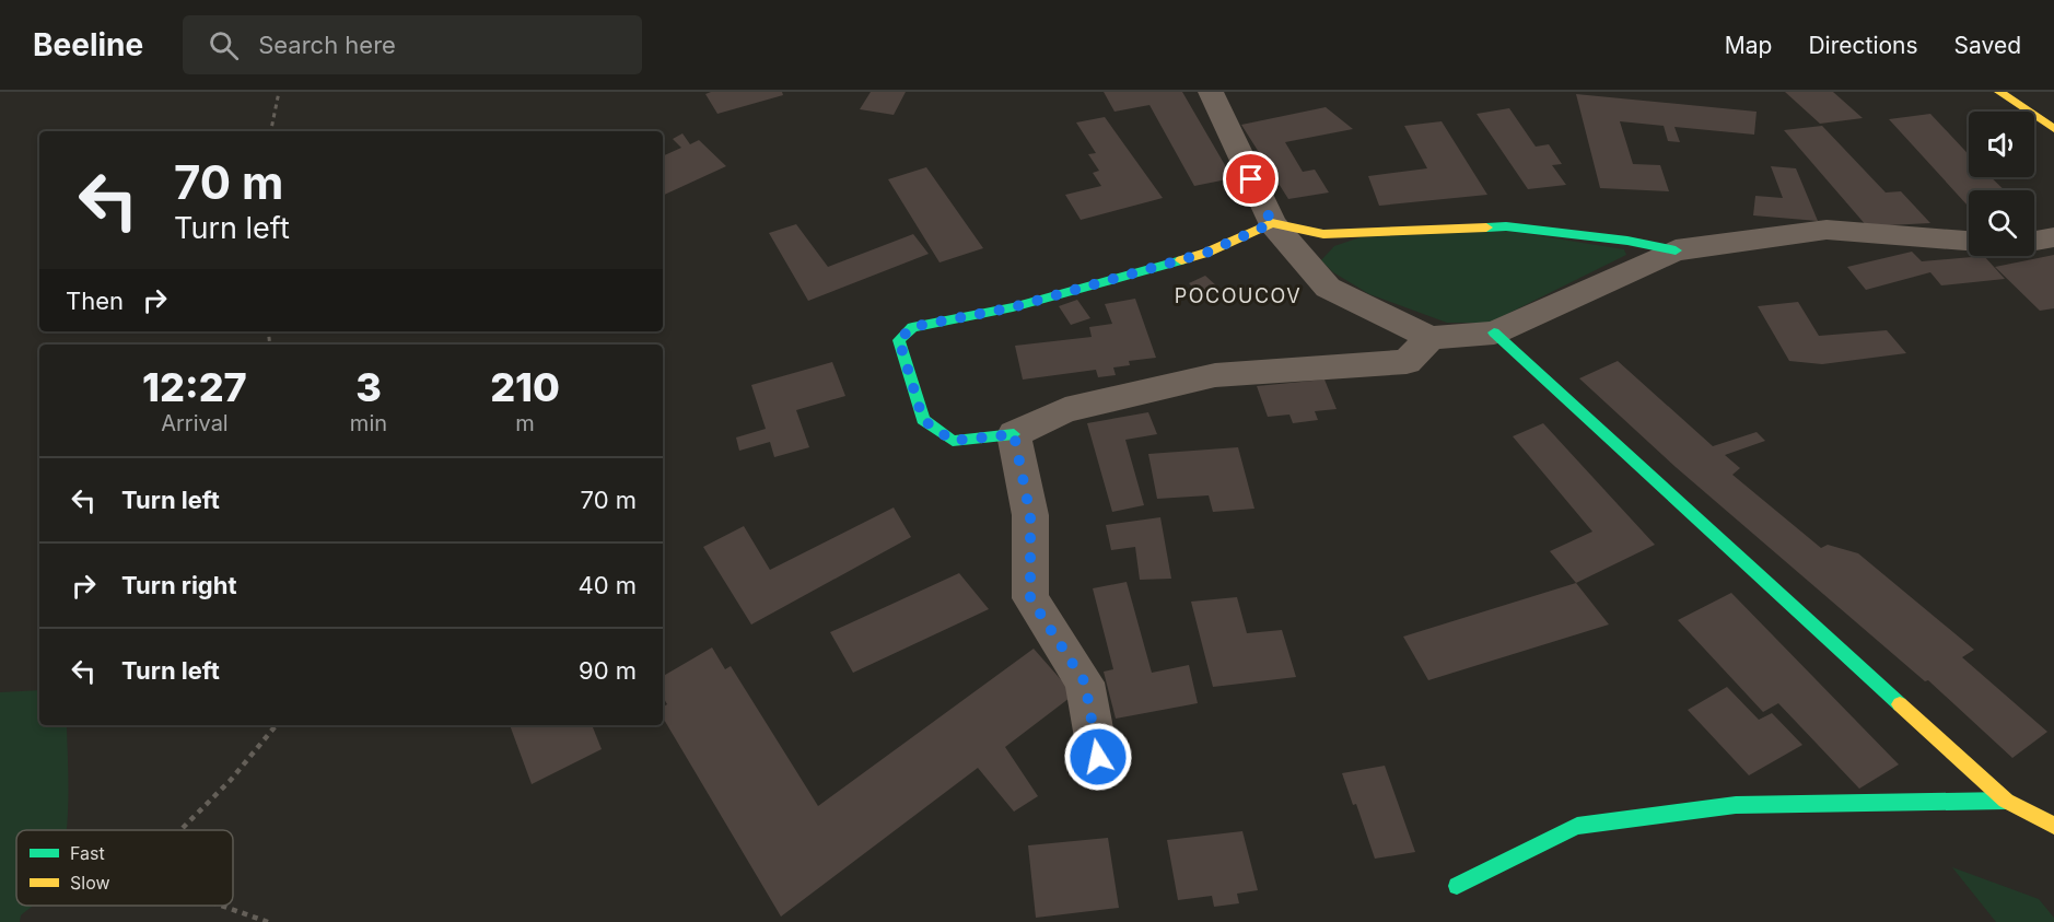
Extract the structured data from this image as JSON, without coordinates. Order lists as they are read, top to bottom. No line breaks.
{"districts":["POCOUCOV"],"legend":["Fast","Slow"],"page":{"header":"Beeline","search":"Search here","nav":["Map","Directions","Saved"],"turn":["70 m","Turn left"],"then":"Then","eta":["12:27","Arrival","3","min","210","m"],"list":[{"name":"Turn left","value":"70 m"},{"name":"Turn right","value":"40 m"},{"name":"Turn left","value":"90 m"}]}}
